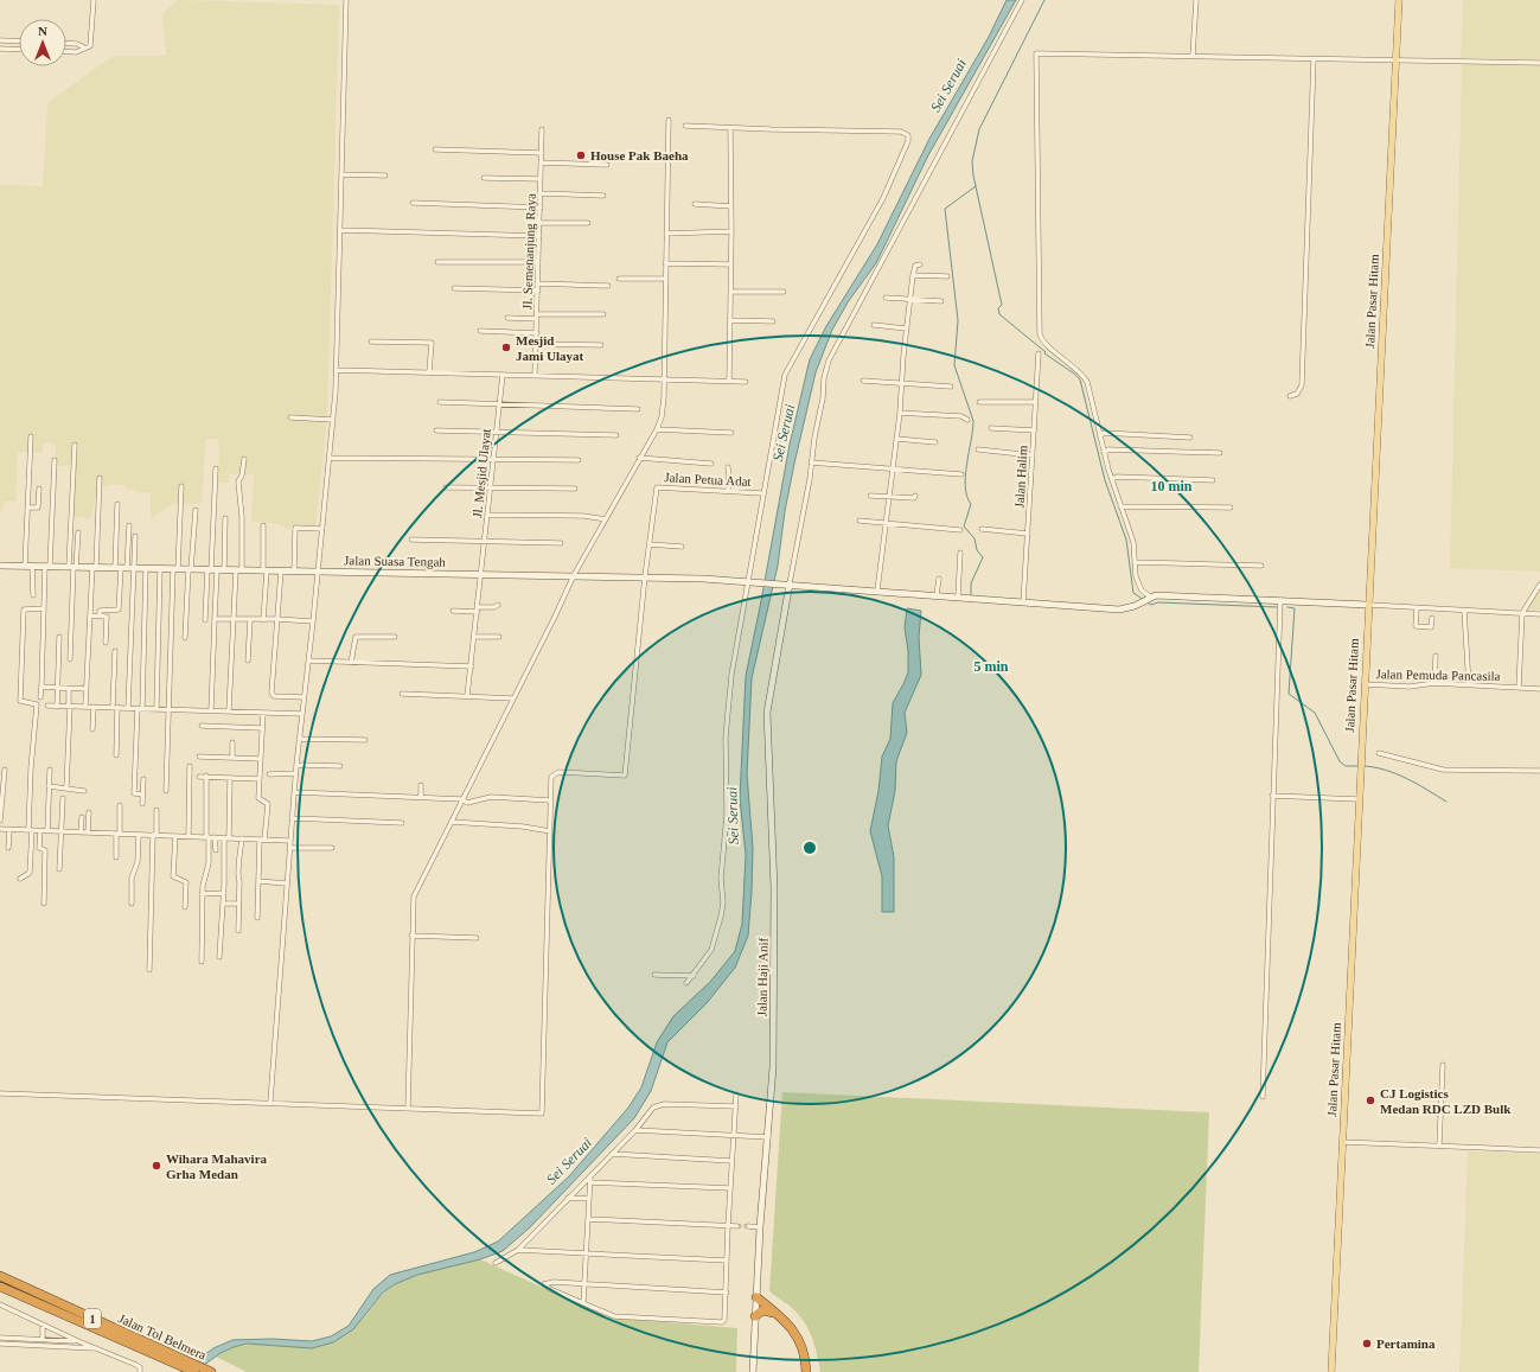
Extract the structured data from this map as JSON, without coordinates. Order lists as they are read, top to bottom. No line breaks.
{"streets":{"highway":["1","Jalan Tol Belmera"],"main road":["Jalan Pasar Hitam","Jalan Suasa Tengah","Jalan Haji Anif"],"street":["Jl. Semenanjung Raya","Jl. Mesjid Ulayat","Jalan Halim","Jalan Petua Adat","Jalan Pemuda Pancasila"]},"crossings":[["Jalan Pasar Hitam","Jalan Pemuda Pancasila"],["Jl. Mesjid Ulayat","Jalan Suasa Tengah"],["Jalan Halim","Jalan Suasa Tengah"],["Jalan Petua Adat","Jalan Suasa Tengah"],["Jalan Suasa Tengah","Jalan Haji Anif"]],"water":["Sei Seruai"],"places":["House Pak Baeha","Mesjid Jami Ulayat","CJ Logistics Medan RDC LZD Bulk","Wihara Mahavira Grha Medan","Pertamina"],"north":"top","rings":["10 min","5 min"]}
